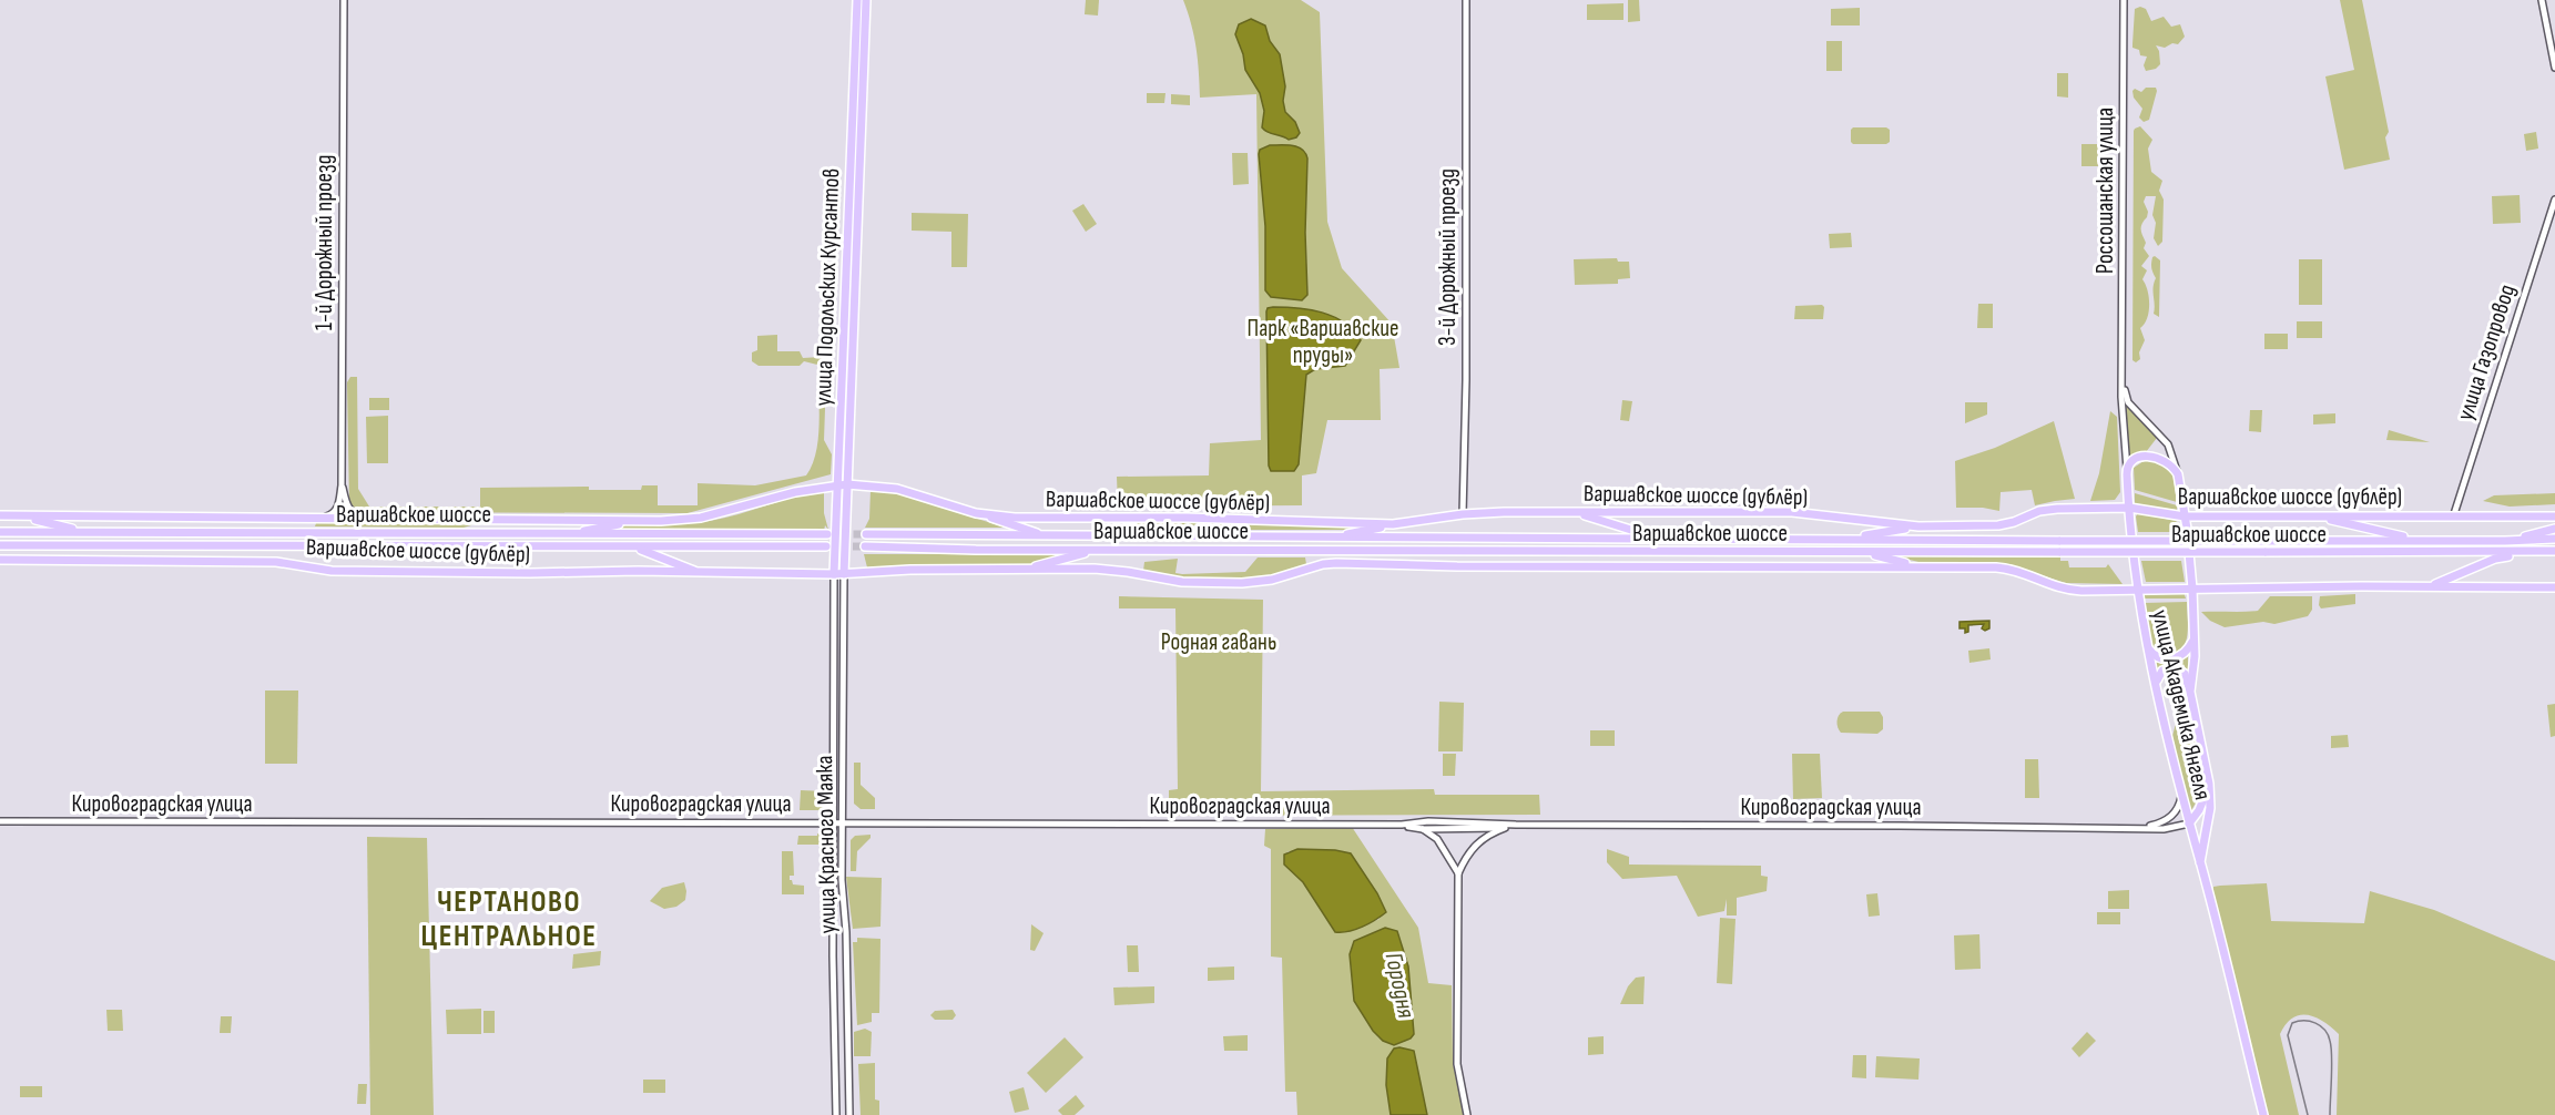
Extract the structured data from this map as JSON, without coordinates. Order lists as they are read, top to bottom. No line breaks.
{"streets":{"main road":["Россошанская улица","улица Подольских Курсантов","Варшавское шоссе (дублёр)","Варшавское шоссе","улица Академика Янгеля"],"street":["1-й Дорожный проезд","3-й Дорожный проезд","улица Газопровод","Кировоградская улица","улица Красного Маяка"]},"crossings":[["Россошанская улица","Варшавское шоссе (дублёр)"],["Россошанская улица","улица Академика Янгеля"],["3-й Дорожный проезд","Варшавское шоссе (дублёр)"],["улица Подольских Курсантов","Варшавское шоссе (дублёр)"],["улица Подольских Курсантов","улица Красного Маяка"],["улица Газопровод","Варшавское шоссе (дублёр)"],["Варшавское шоссе (дублёр)","улица Академика Янгеля"],["Варшавское шоссе (дублёр)","улица Красного Маяка"],["улица Академика Янгеля","Кировоградская улица"],["Кировоградская улица","улица Красного Маяка"]],"districts":["ЧЕРТАНОВО ЦЕНТРАЛЬНОЕ"],"water":["Городня"],"parks":["Парк «Варшавские пруды»","Родная гавань"]}
